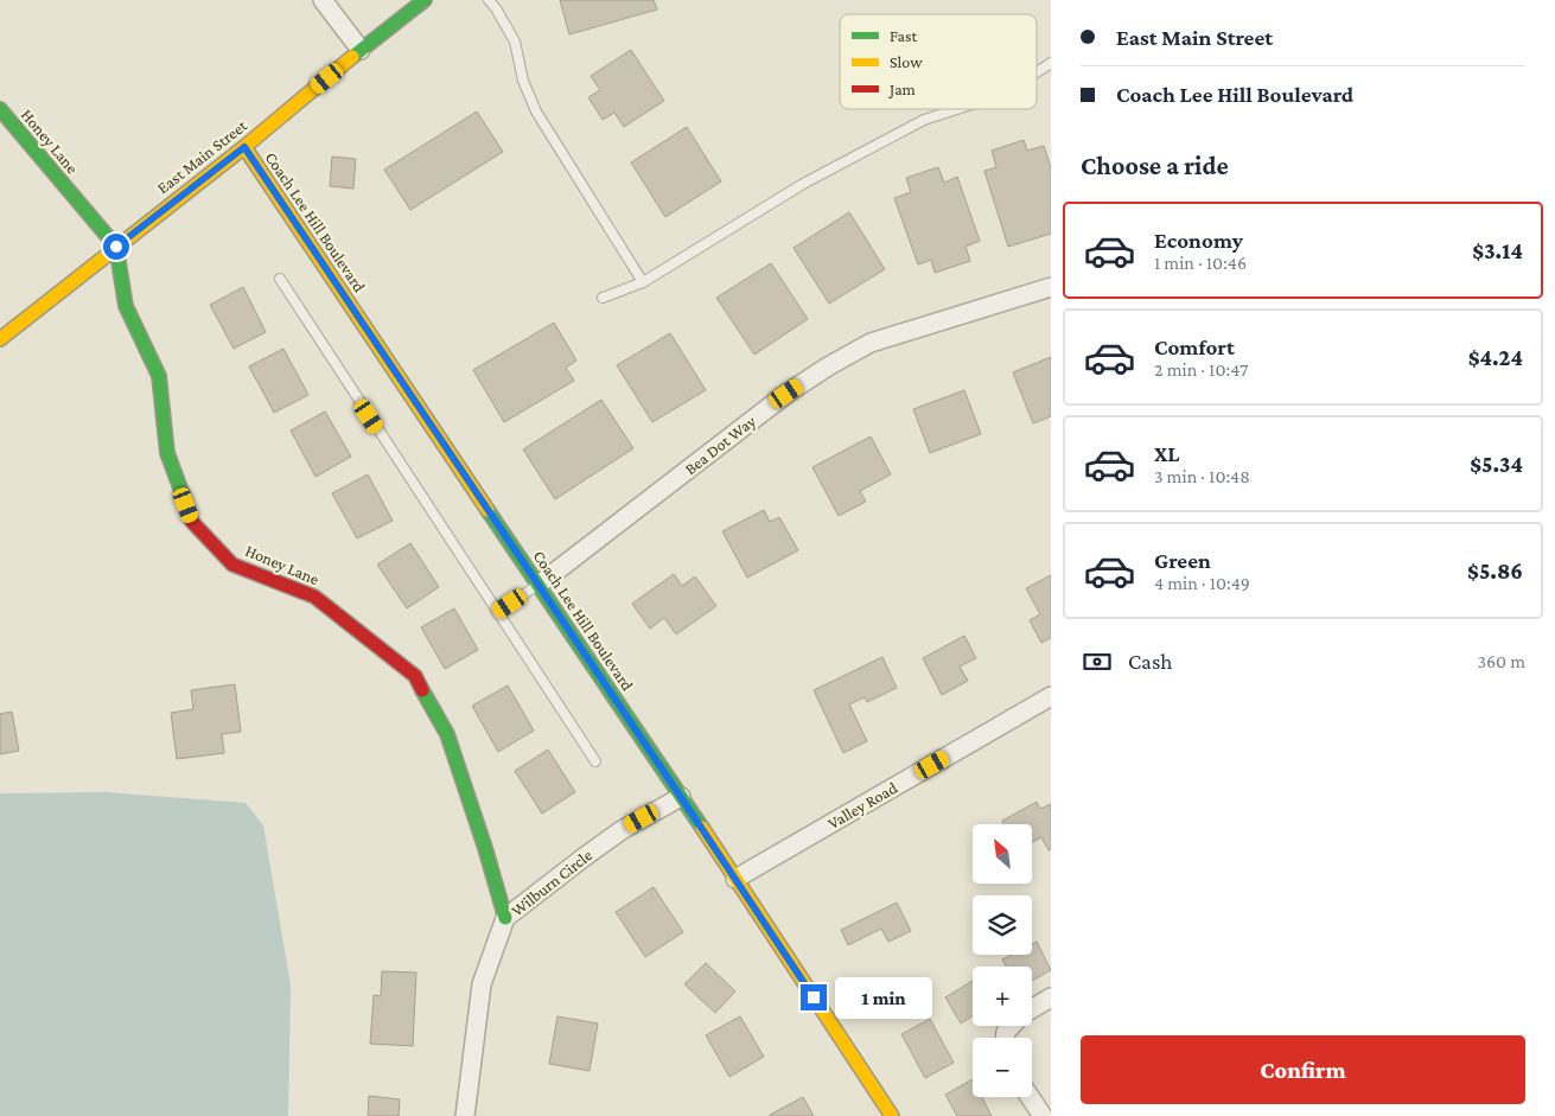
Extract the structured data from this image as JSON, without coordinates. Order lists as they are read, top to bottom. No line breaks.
{"streets":{"street":["Honey Lane","East Main Street","Coach Lee Hill Boulevard","Bea Dot Way","Valley Road","Wilburn Circle"]},"crossings":[["Honey Lane","East Main Street"],["Honey Lane","Wilburn Circle"],["East Main Street","Coach Lee Hill Boulevard"],["Coach Lee Hill Boulevard","Bea Dot Way"],["Coach Lee Hill Boulevard","Valley Road"],["Coach Lee Hill Boulevard","Wilburn Circle"]],"legend":["Fast","Slow","Jam"],"north":"top left","page":{"banner":["East Main Street","Coach Lee Hill Boulevard"],"heading":"Choose a ride","list":[{"name":"Economy","note":"1 min · 10:46","value":"$3.14"},{"name":"Comfort","note":"2 min · 10:47","value":"$4.24"},{"name":"XL","note":"3 min · 10:48","value":"$5.34"},{"name":"Green","note":"4 min · 10:49","value":"$5.86"}],"pay":["Cash","360 m"],"map_buttons":["+","−"],"bubble":"1 min","buttons":"Confirm"}}
